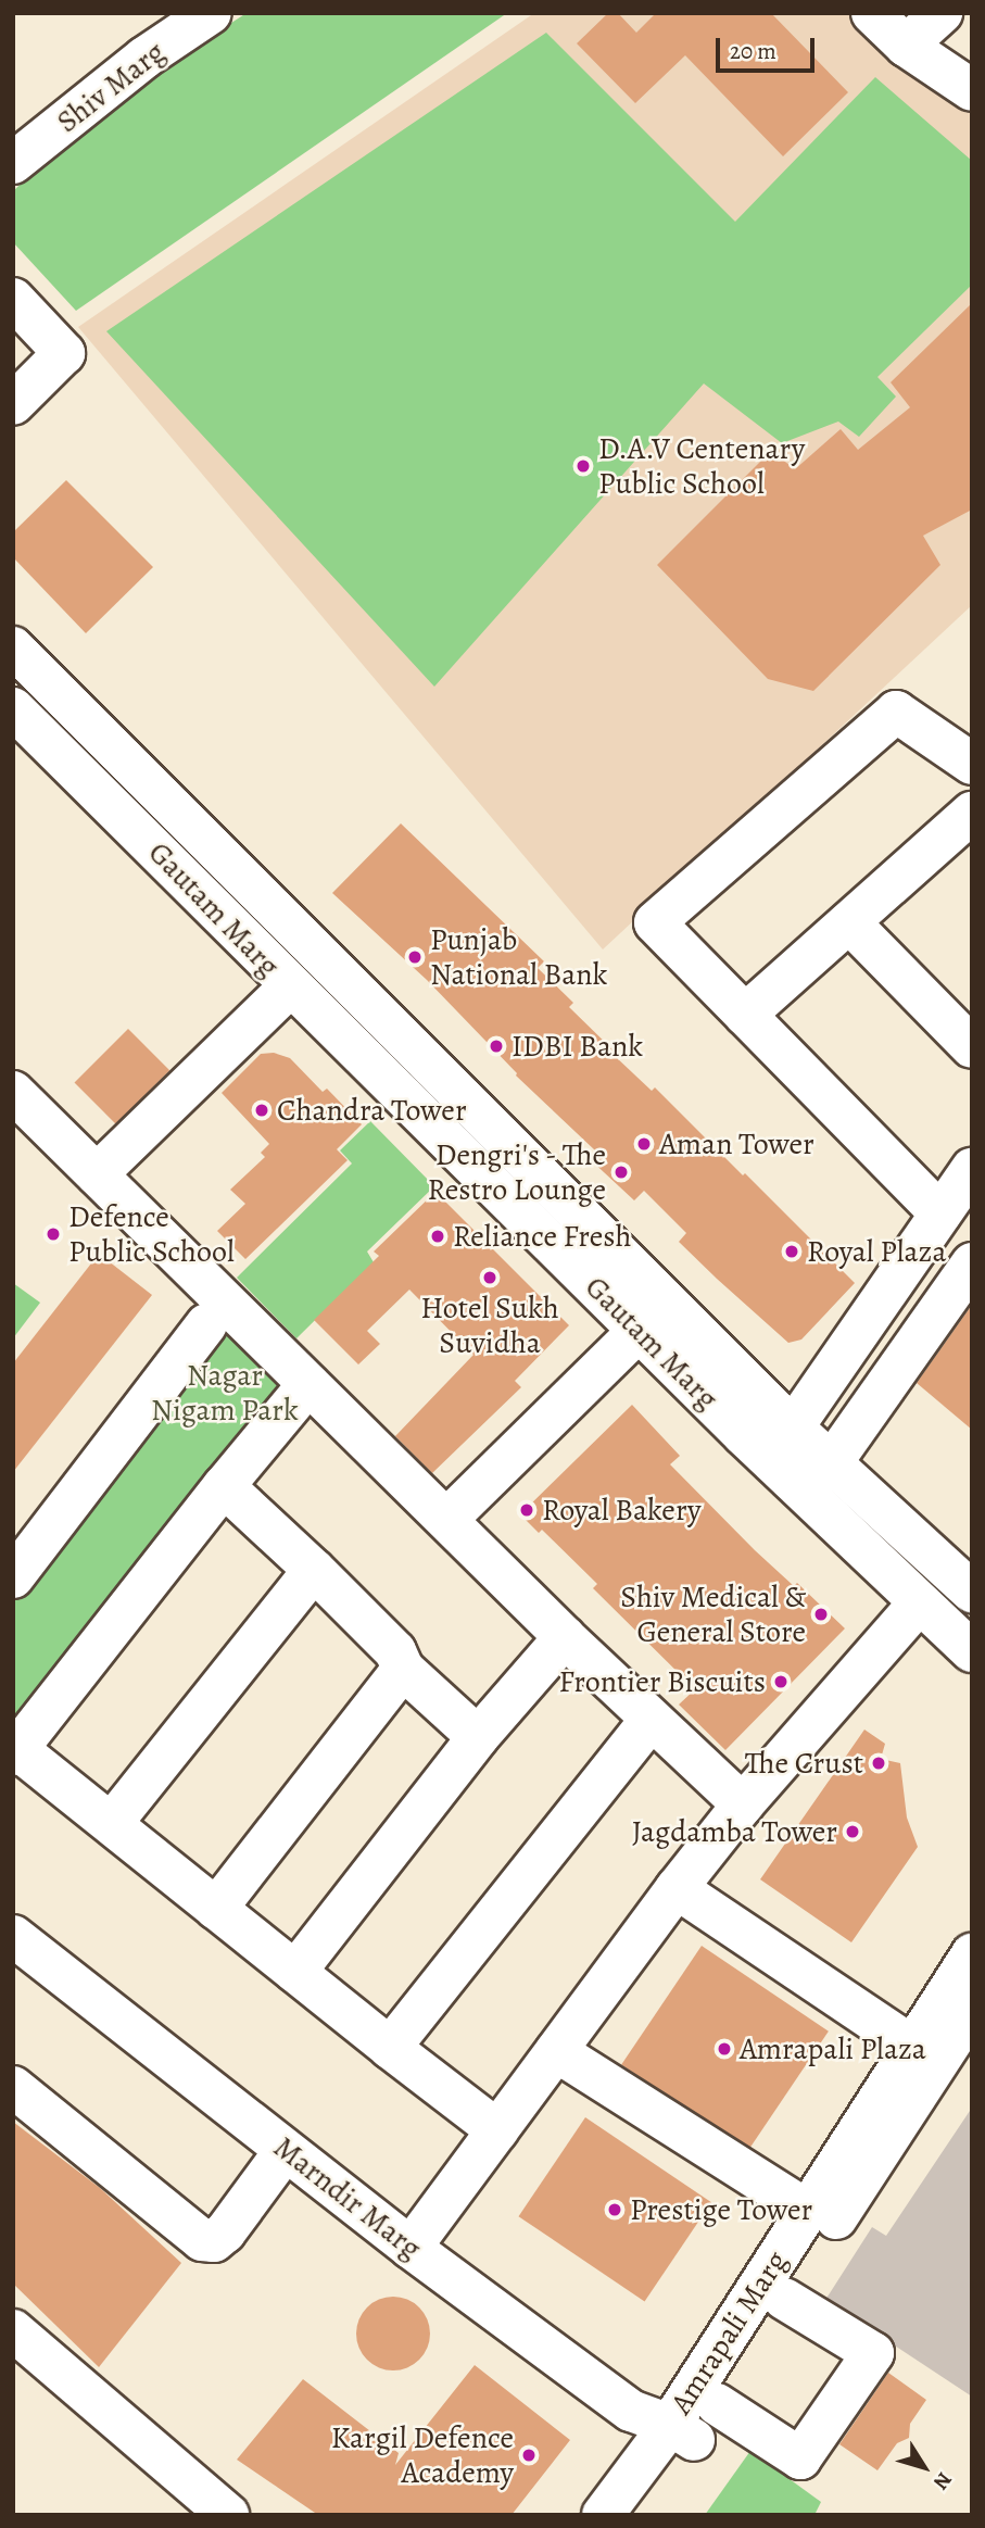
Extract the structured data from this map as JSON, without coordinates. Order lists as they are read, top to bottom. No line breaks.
{"streets":{"street":["Shiv Marg","Gautam Marg","Marndir Marg","Amrapali Marg"]},"crossings":[["Marndir Marg","Amrapali Marg"]],"parks":["Nagar Nigam Park"],"places":["D.A.V Centenary Public School","Punjab National Bank","IDBI Bank","Chandra Tower","Aman Tower","Dengri's - The Restro Lounge","Defence Public School","Reliance Fresh","Royal Plaza","Hotel Sukh Suvidha","Royal Bakery","Shiv Medical & General Store","Frontier Biscuits","The Crust","Jagdamba Tower","Amrapali Plaza","Prestige Tower","Kargil Defence Academy"],"scale_bar":"20 m","north":"bottom right"}
